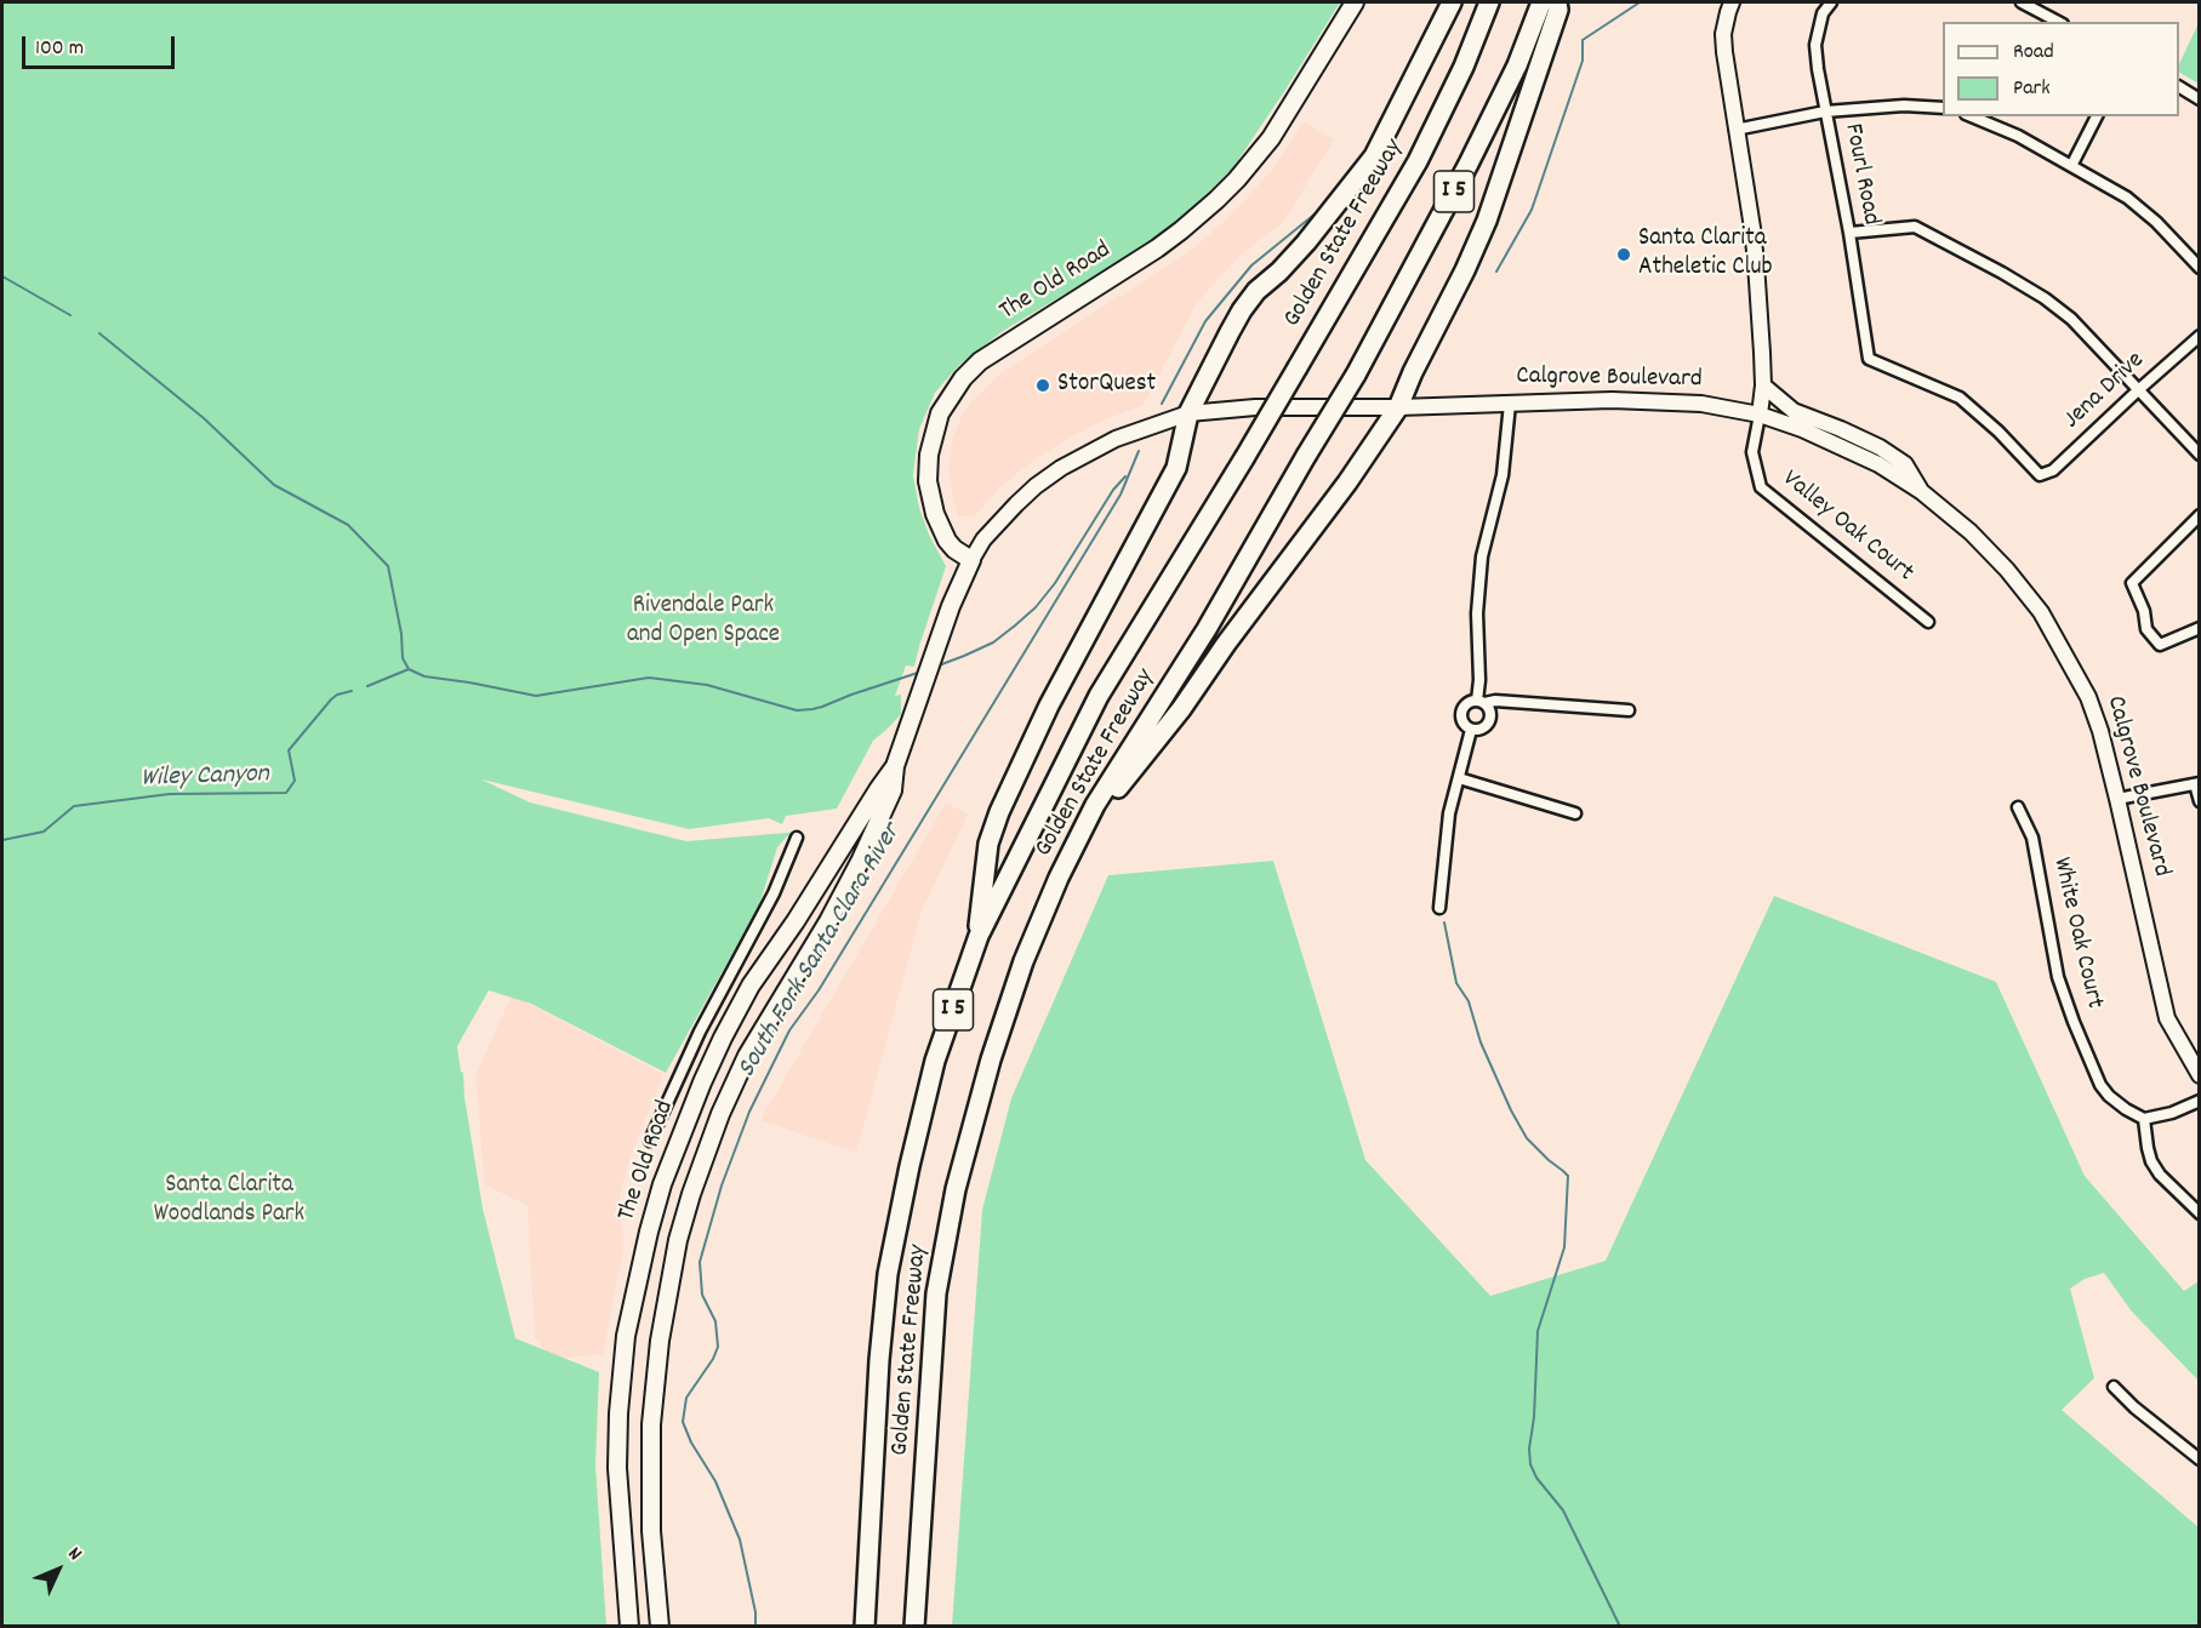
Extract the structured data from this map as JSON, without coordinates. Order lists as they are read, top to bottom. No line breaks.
{"streets":{"highway":["I 5","Golden State Freeway"],"main road":["The Old Road"],"street":["Fourl Road","Calgrove Boulevard","Jena Drive","Valley Oak Court","White Oak Court"]},"crossings":[["Fourl Road","Jena Drive"],["The Old Road","Calgrove Boulevard"],["Calgrove Boulevard","Valley Oak Court"]],"water":["Wiley Canyon","South Fork Santa Clara River"],"parks":["Rivendale Park and Open Space","Santa Clarita Woodlands Park"],"places":["Santa Clarita Atheletic Club","StorQuest"],"legend":["Road","Park"],"scale_bar":"100 m","north":"top right"}
